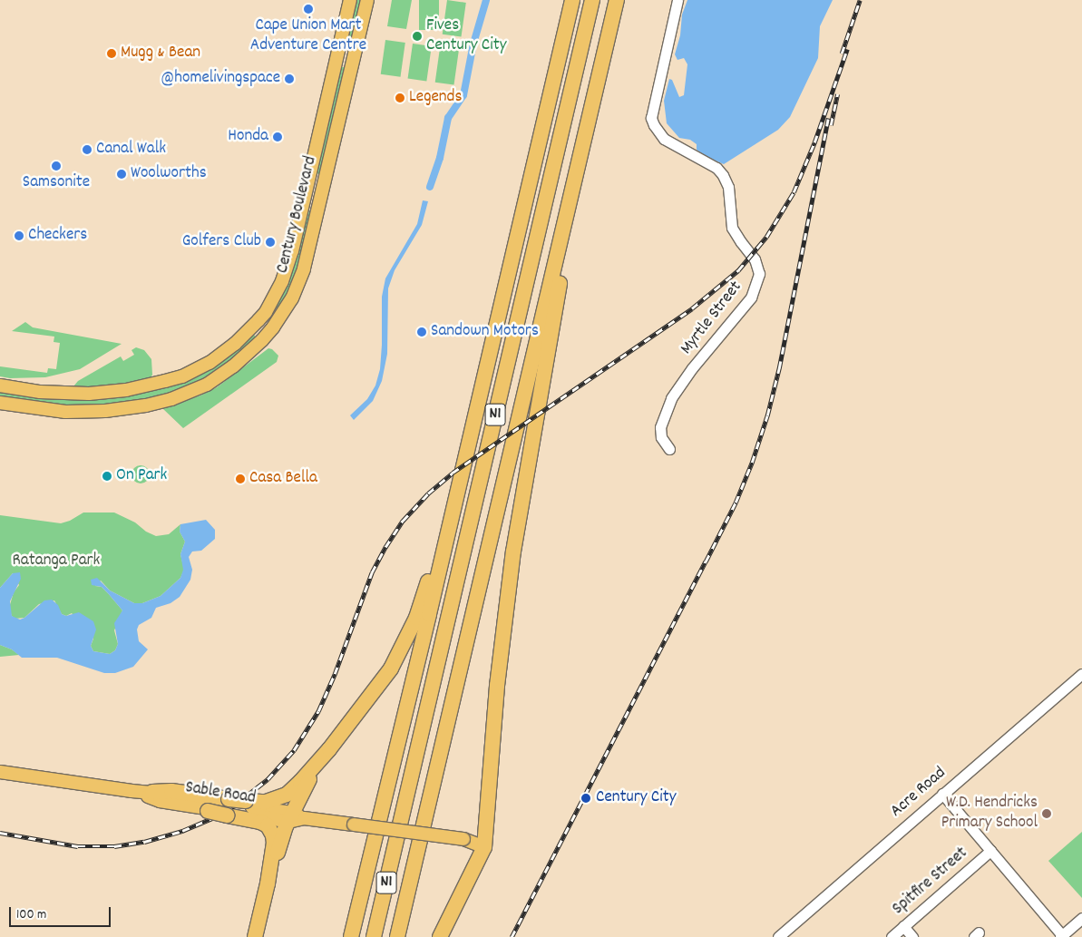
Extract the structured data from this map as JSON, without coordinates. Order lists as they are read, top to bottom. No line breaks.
{"streets":{"highway":["N1"],"main road":["Century Boulevard","Sable Road"],"street":["Myrtle Street","Acre Road","Spitfire Street"]},"parks":["Ratanga Park"],"places":["Cape Union Mart Adventure Centre","Fives Century City","Mugg & Bean","@homelivingspace","Legends","Honda","Canal Walk","Samsonite","Woolworths","Checkers","Golfers Club","Sandown Motors","On Park","Casa Bella","Century City","W.D. Hendricks Primary School"],"scale_bar":"100 m"}
